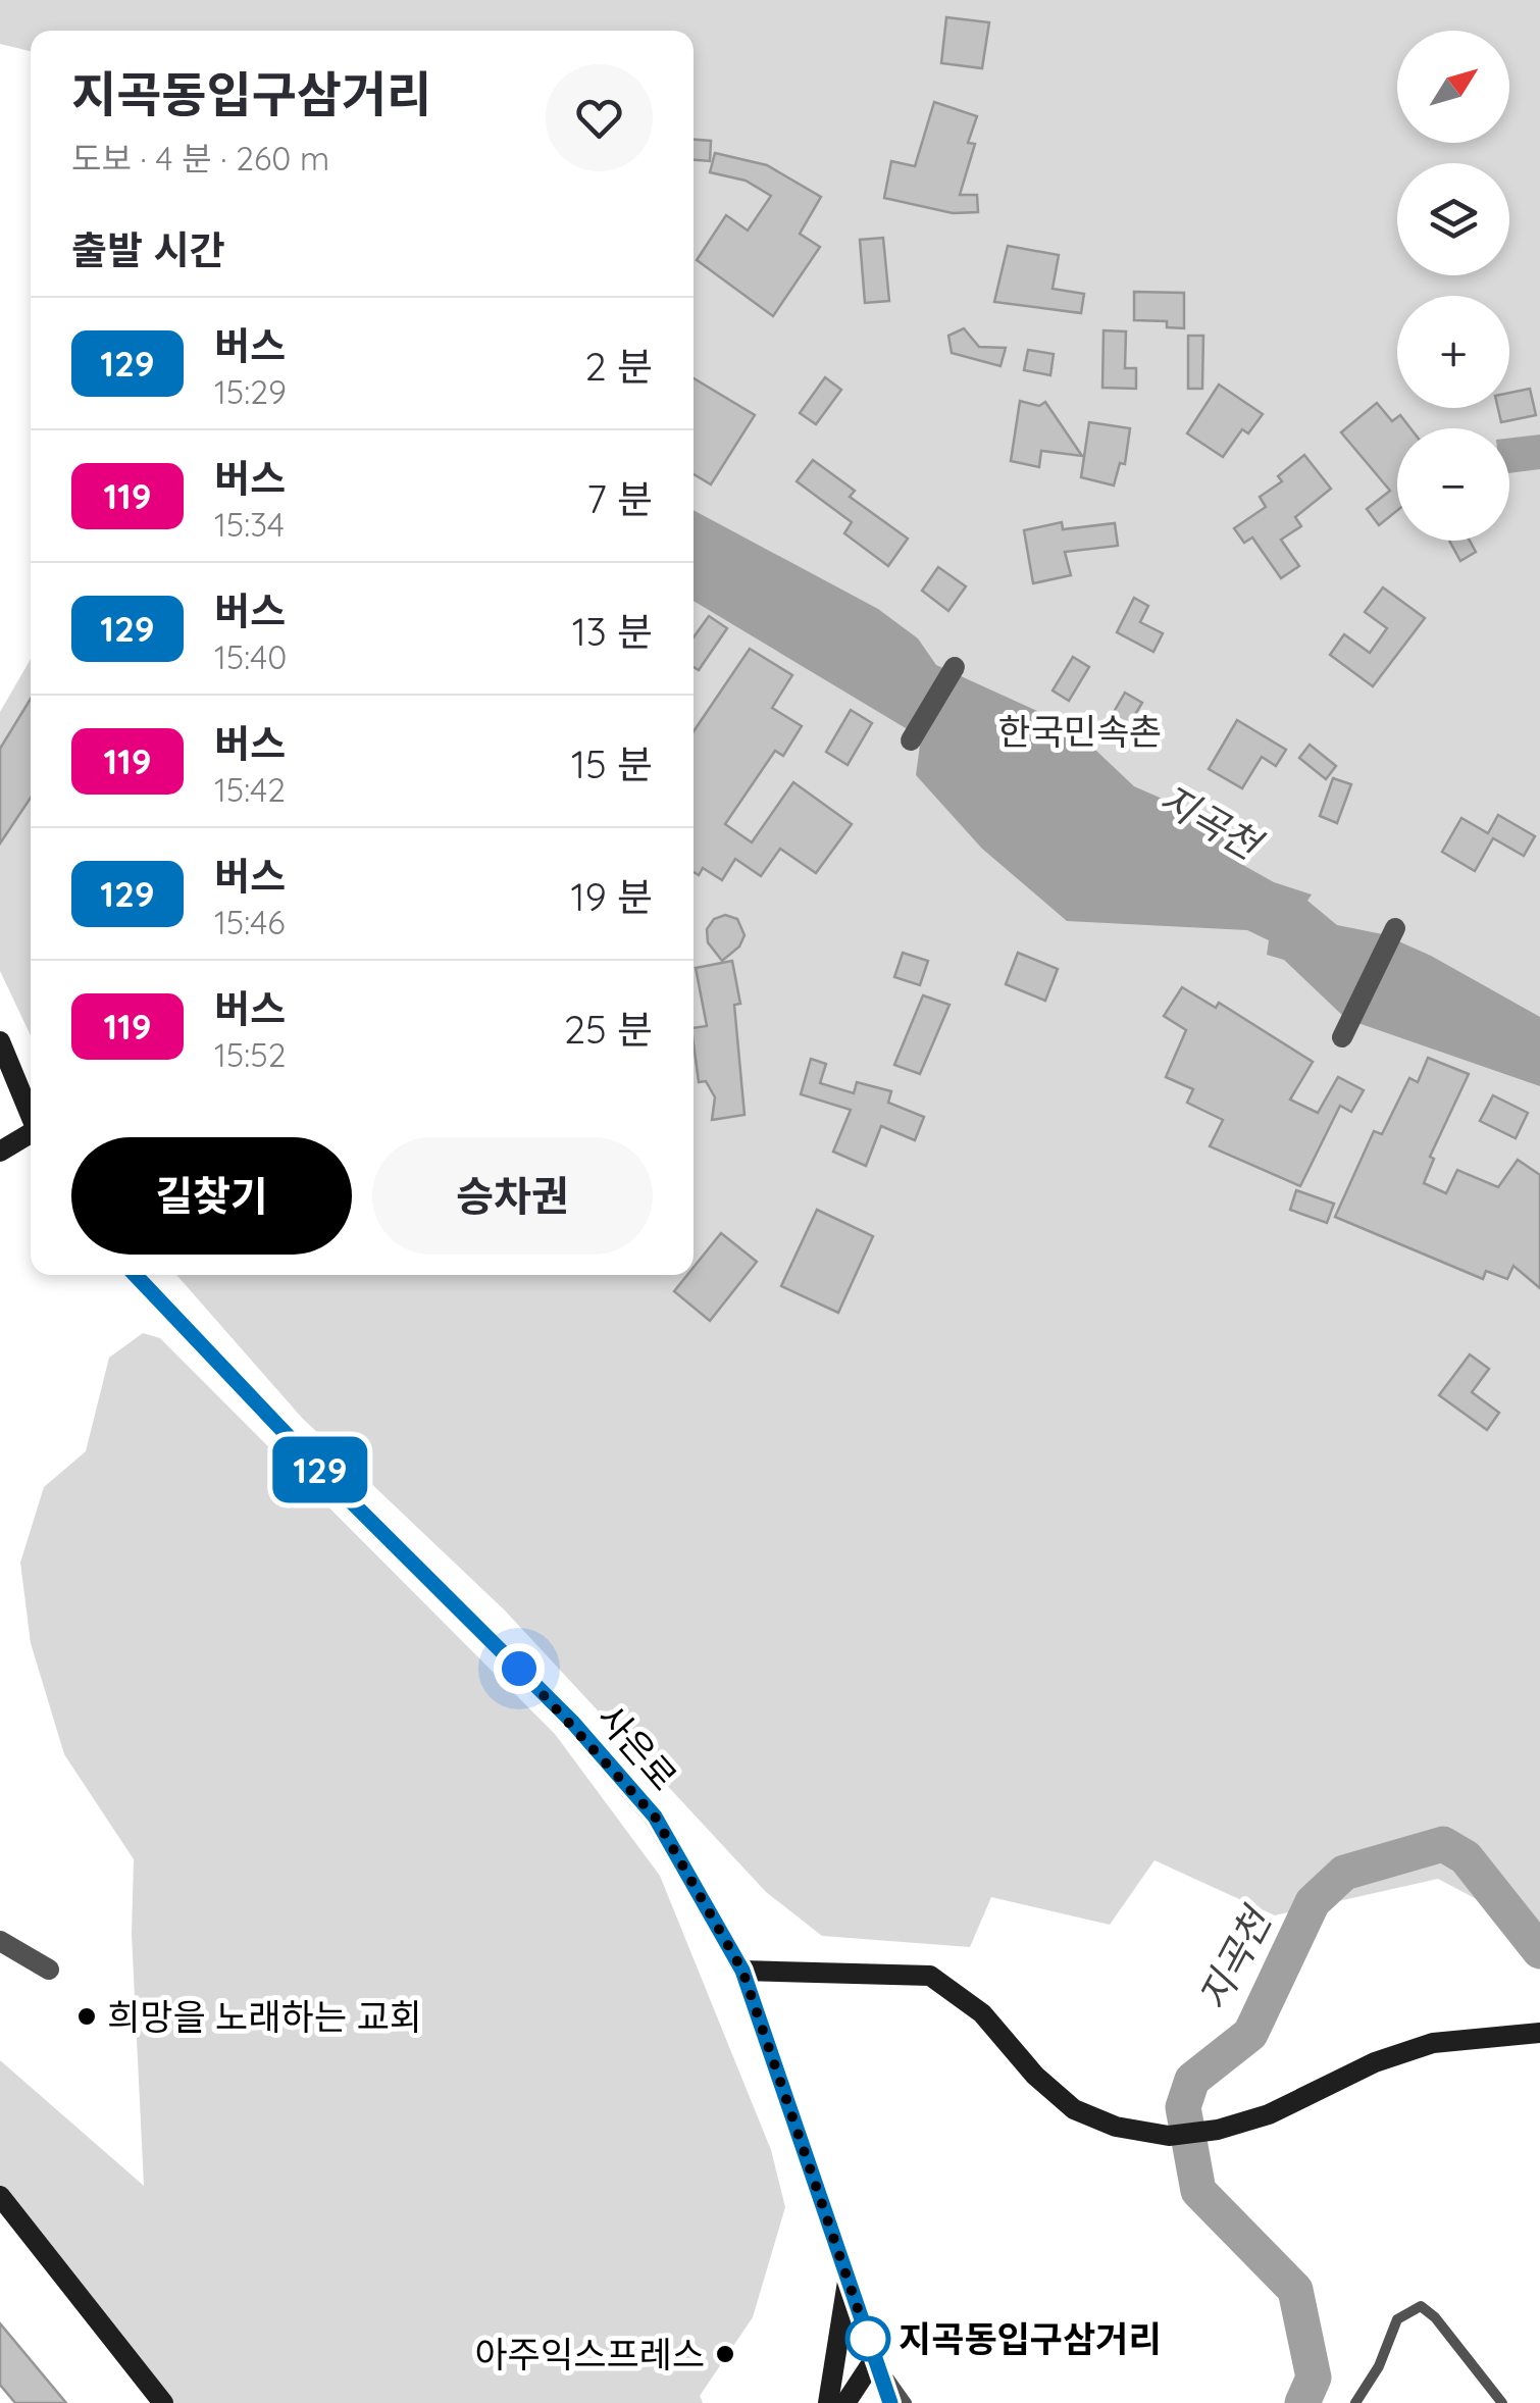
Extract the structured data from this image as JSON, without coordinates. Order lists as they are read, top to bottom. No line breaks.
{"streets":{"main road":["사은로"]},"water":["지곡천"],"parks":["한국민속촌"],"places":["희망을 노래하는 교회","지곡동입구삼거리","아주익스프레스"],"lines":["bus line 129"],"north":"top right","page":{"on_map":"129","map_buttons":["+","−"],"heading":[["지곡동입구삼거리","도보 · 4 분 · 260 m"],"출발 시간"],"list":[{"mark":"129","name":"버스","note":"15:29","value":"2 분"},{"mark":"119","name":"버스","note":"15:34","value":"7 분"},{"mark":"129","name":"버스","note":"15:40","value":"13 분"},{"mark":"119","name":"버스","note":"15:42","value":"15 분"},{"mark":"129","name":"버스","note":"15:46","value":"19 분"},{"mark":"119","name":"버스","note":"15:52","value":"25 분"}],"buttons":["길찾기","승차권"]}}
